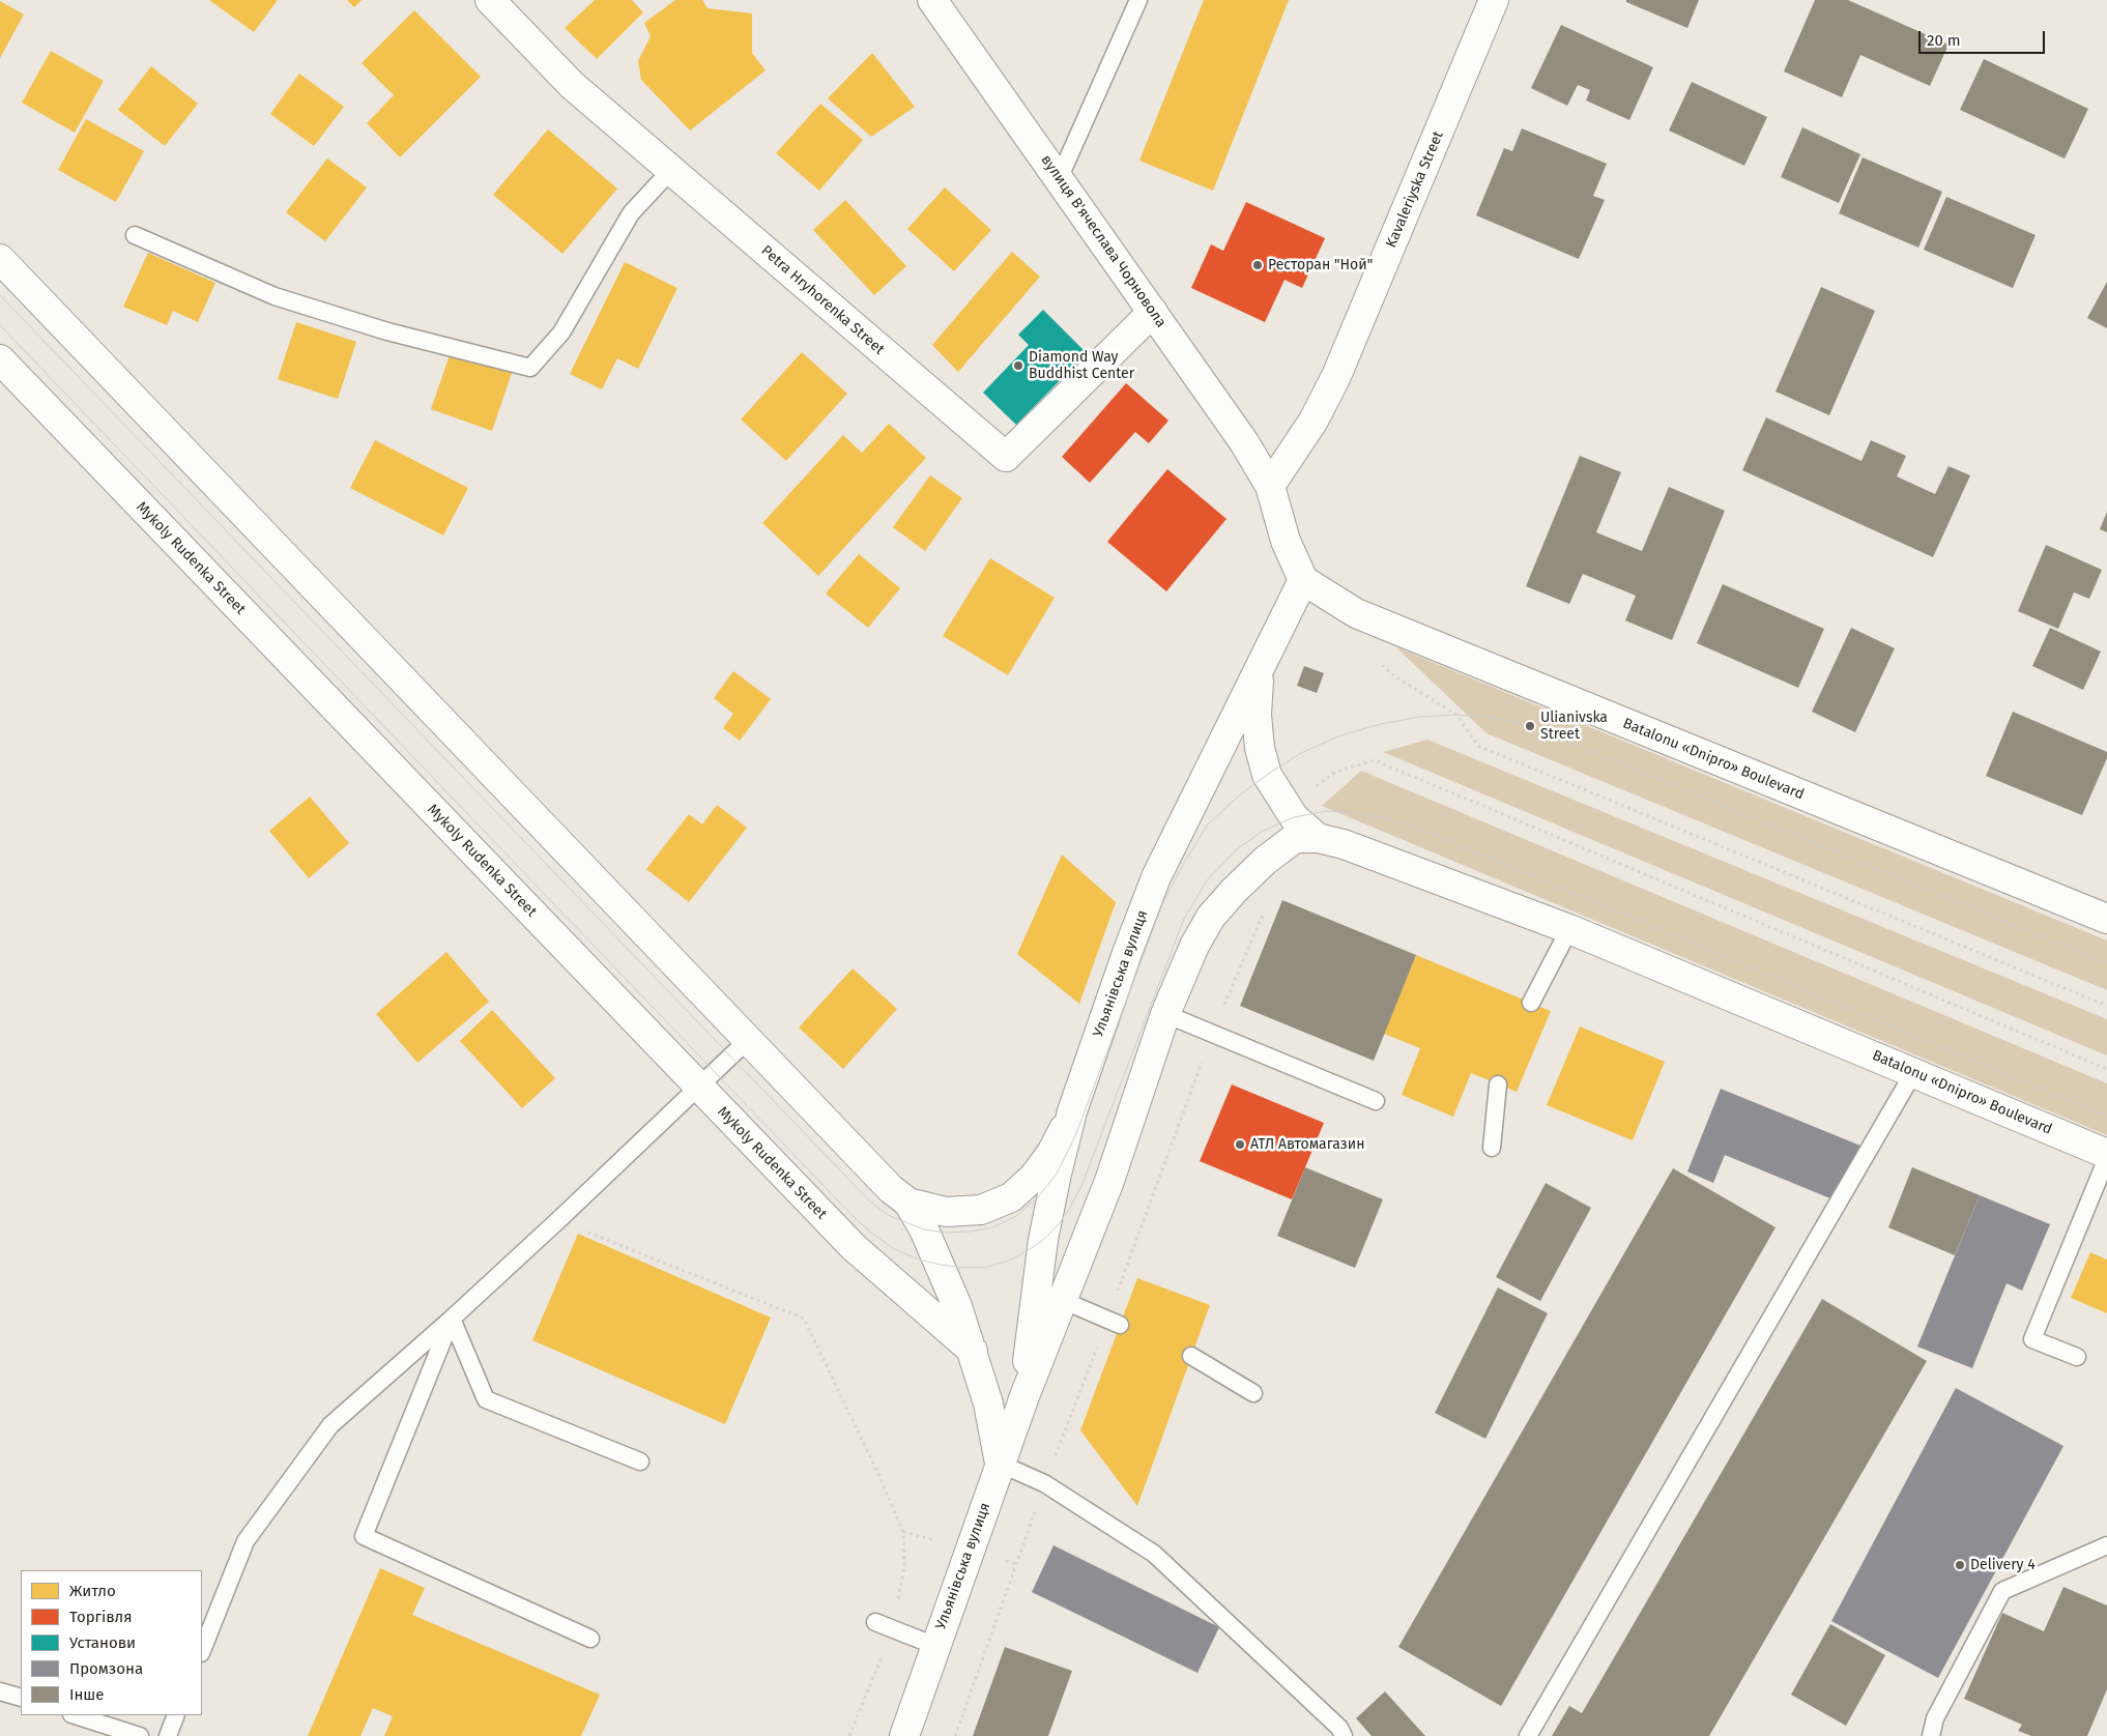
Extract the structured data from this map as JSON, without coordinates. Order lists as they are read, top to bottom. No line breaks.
{"streets":{"street":["Kavaleriyska Street","вулиця В'ячеслава Чорновола","Petra Hryhorenka Street","Mykoly Rudenka Street","Batalonu «Dnipro» Boulevard","Ульянівська вулиця"]},"crossings":[["Kavaleriyska Street","вулиця В'ячеслава Чорновола"],["вулиця В'ячеслава Чорновола","Petra Hryhorenka Street"],["Batalonu «Dnipro» Boulevard","Ульянівська вулиця"]],"places":["Ресторан \"Ной\"","Diamond Way Buddhist Center","Ulianivska Street","АТЛ Автомагазин","Delivery 4"],"legend":["Житло","Торгівля","Установи","Промзона","Інше"],"scale_bar":"20 m"}
